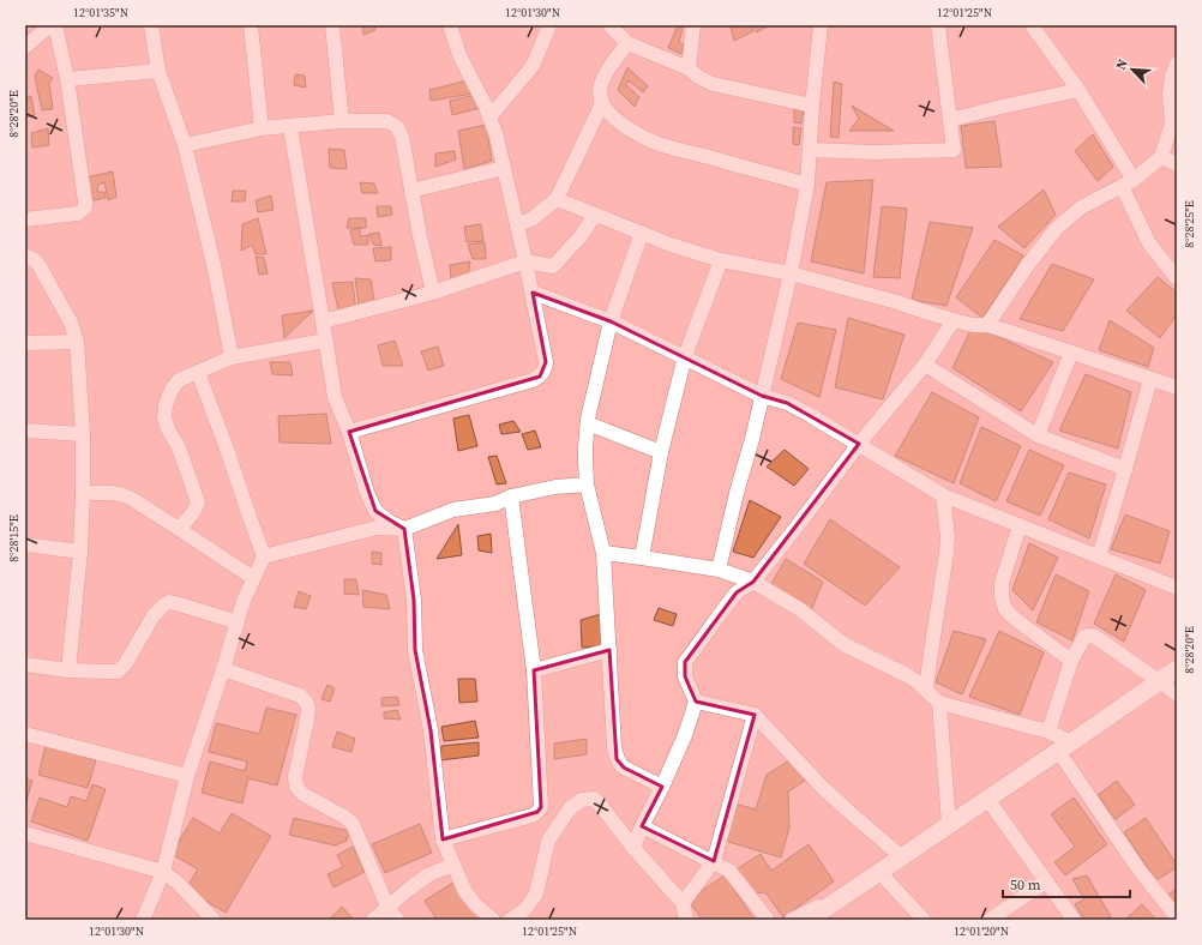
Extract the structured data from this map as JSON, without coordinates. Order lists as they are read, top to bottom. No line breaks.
{"scale_bar":"50 m","north":"top left","coordinates":["12°01'35\"N","12°01'30\"N","12°01'25\"N","8°28'20\"E","8°28'25\"E","8°28'15\"E","12°01'20\"N"]}
